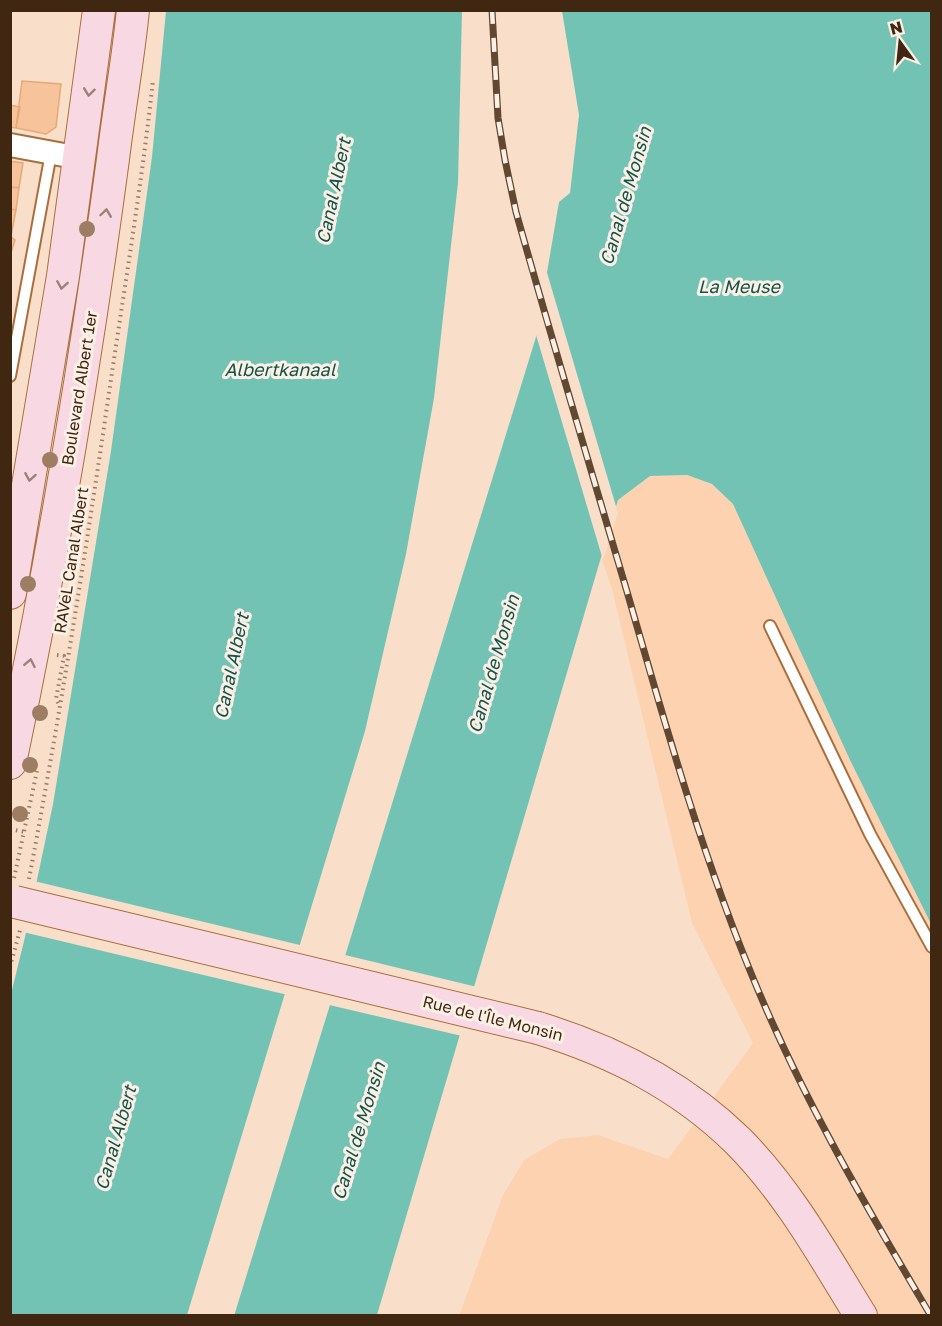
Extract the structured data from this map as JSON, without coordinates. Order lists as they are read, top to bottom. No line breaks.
{"streets":{"main road":["Boulevard Albert 1er","Rue de l'Île Monsin"],"path":["RAVeL Canal Albert"]},"crossings":[["RAVeL Canal Albert","Rue de l'Île Monsin"]],"water":["Canal Albert","Canal de Monsin","La Meuse","Albertkanaal"],"north":"top"}
